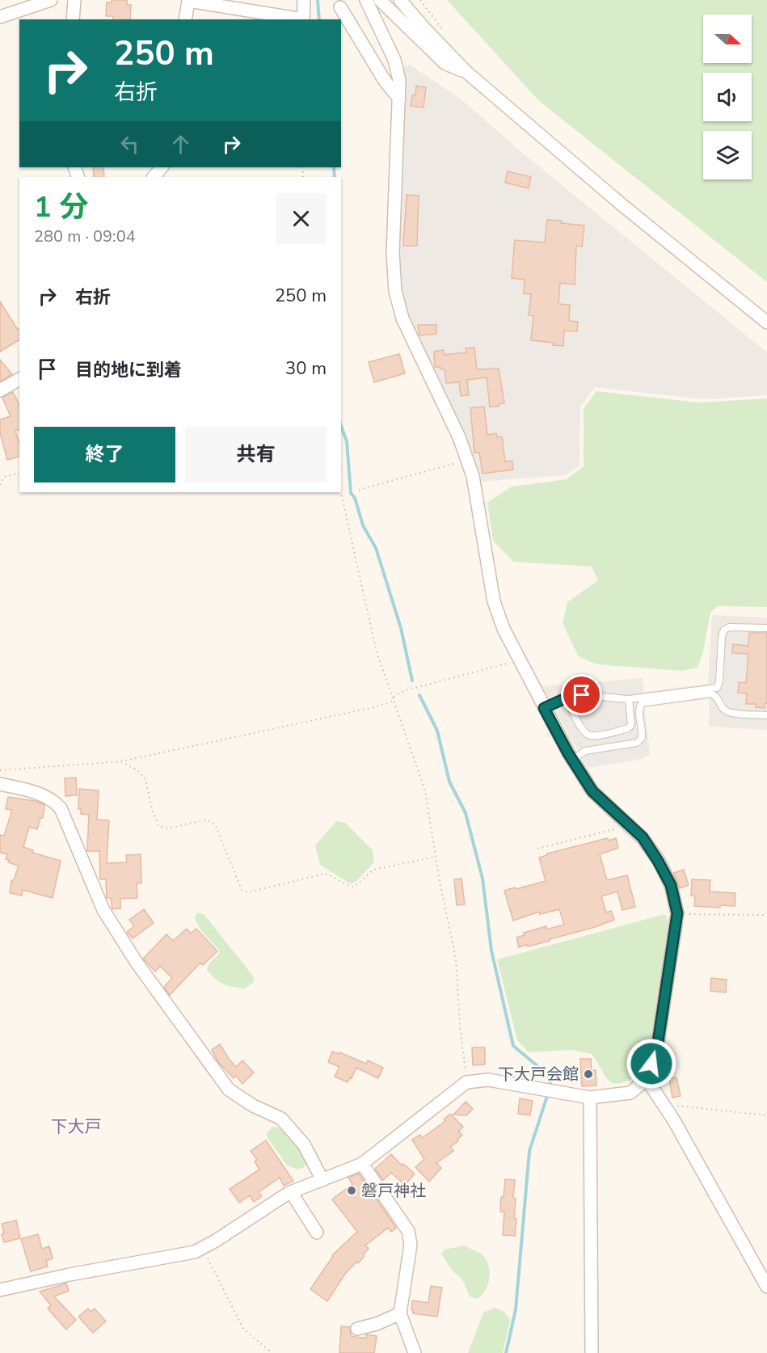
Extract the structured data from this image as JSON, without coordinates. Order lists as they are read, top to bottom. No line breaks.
{"districts":["下大戸"],"places":["下大戸会館","磐戸神社"],"north":"right","page":{"turn":["250 m","右折"],"heading":["1 分","280 m · 09:04"],"list":[{"name":"右折","value":"250 m"},{"name":"目的地に到着","value":"30 m"}],"buttons":["終了","共有"]}}
